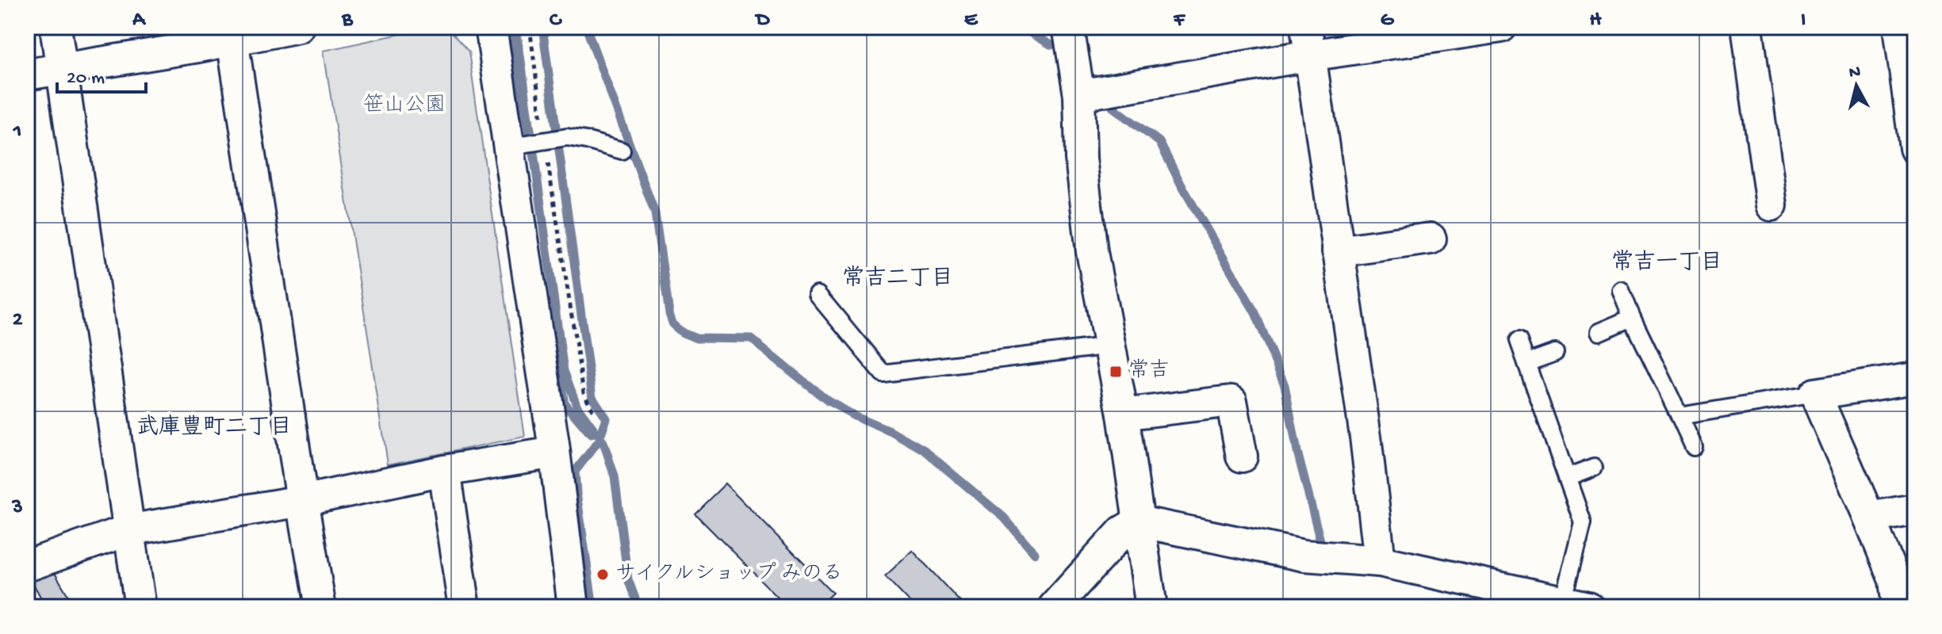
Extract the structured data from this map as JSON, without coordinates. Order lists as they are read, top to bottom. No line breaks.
{"districts":["常吉一丁目","常吉二丁目","武庫豊町二丁目"],"parks":["笹山公園"],"places":{"transit":["常吉"],"other":["サイクルショップ みのる"]},"scale_bar":"20 m","north":"top","grid":{"columns":["A","B","C","D","E","F","G","H","I"],"rows":["1","2","3"]}}
